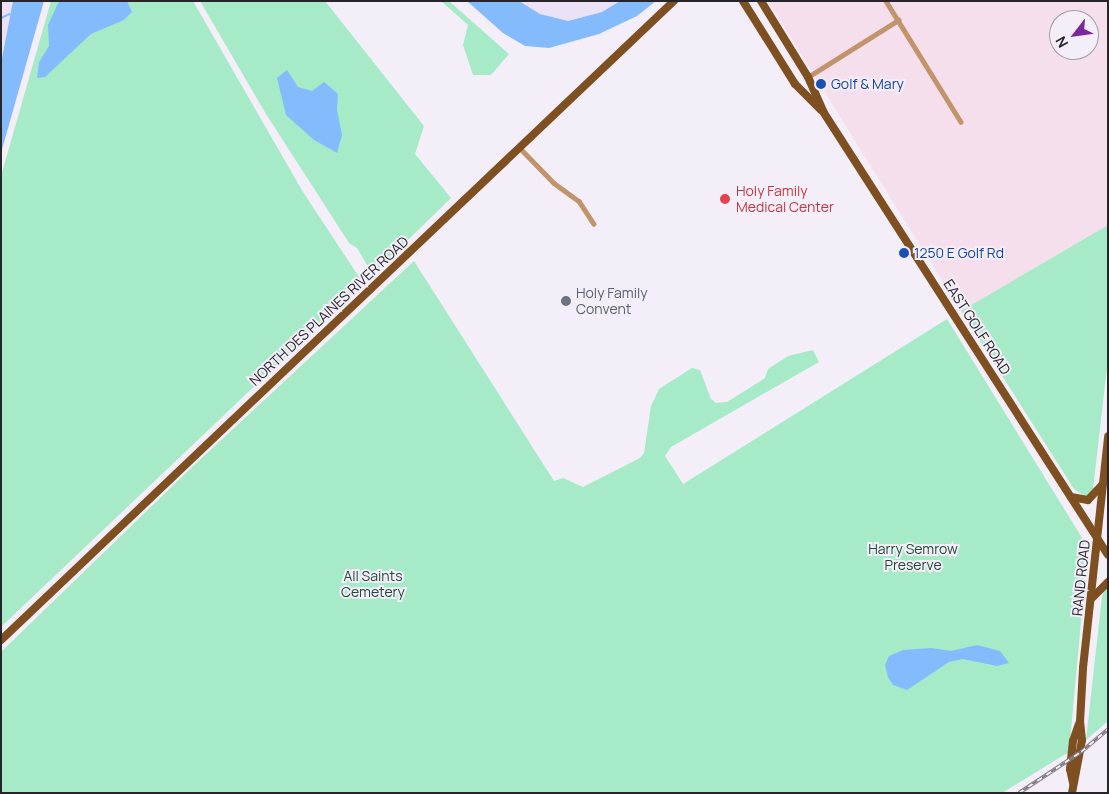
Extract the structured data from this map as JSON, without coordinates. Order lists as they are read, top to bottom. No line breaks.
{"streets":{"main road":["NORTH DES PLAINES RIVER ROAD","EAST GOLF ROAD","RAND ROAD"]},"crossings":[["EAST GOLF ROAD","RAND ROAD"]],"parks":["Harry Semrow Preserve","All Saints Cemetery"],"places":["Golf & Mary","Holy Family Medical Center","1250 E Golf Rd","Holy Family Convent"],"north":"bottom left"}
